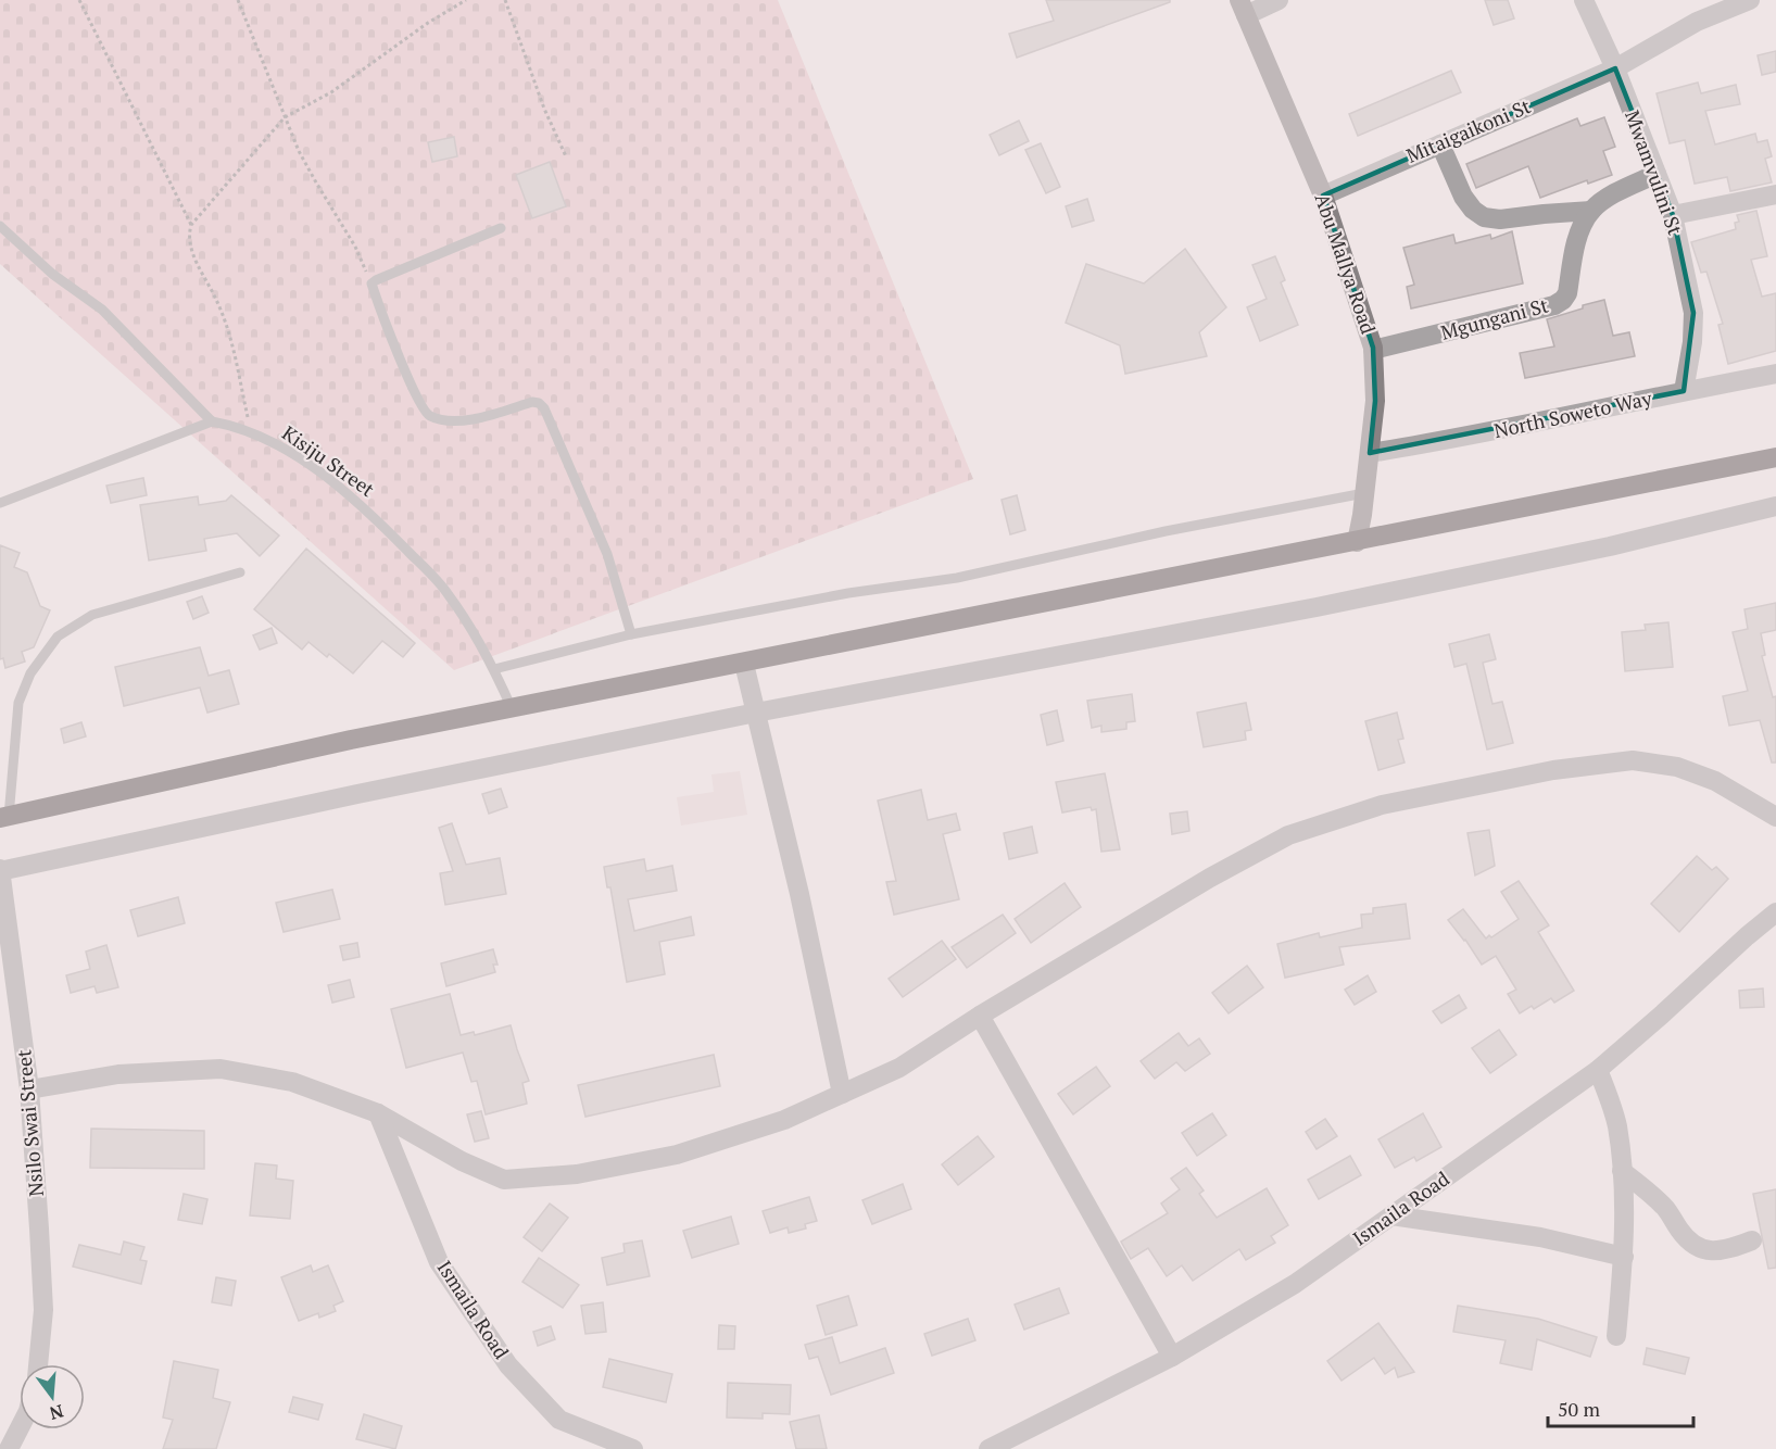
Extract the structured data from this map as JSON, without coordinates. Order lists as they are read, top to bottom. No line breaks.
{"streets":{"main road":["Abu Mallya Road"],"street":["Mitaigaikoni St","Mwamvulini St","Mgungani St","North Soweto Way","Nsilo Swai Street","Ismaila Road"],"lane":["Kisiju Street"]},"crossings":[["Mitaigaikoni St","Mwamvulini St"],["Mitaigaikoni St","Abu Mallya Road"],["Mwamvulini St","North Soweto Way"],["Abu Mallya Road","Mgungani St"],["Abu Mallya Road","North Soweto Way"]],"scale_bar":"50 m","north":"bottom"}
